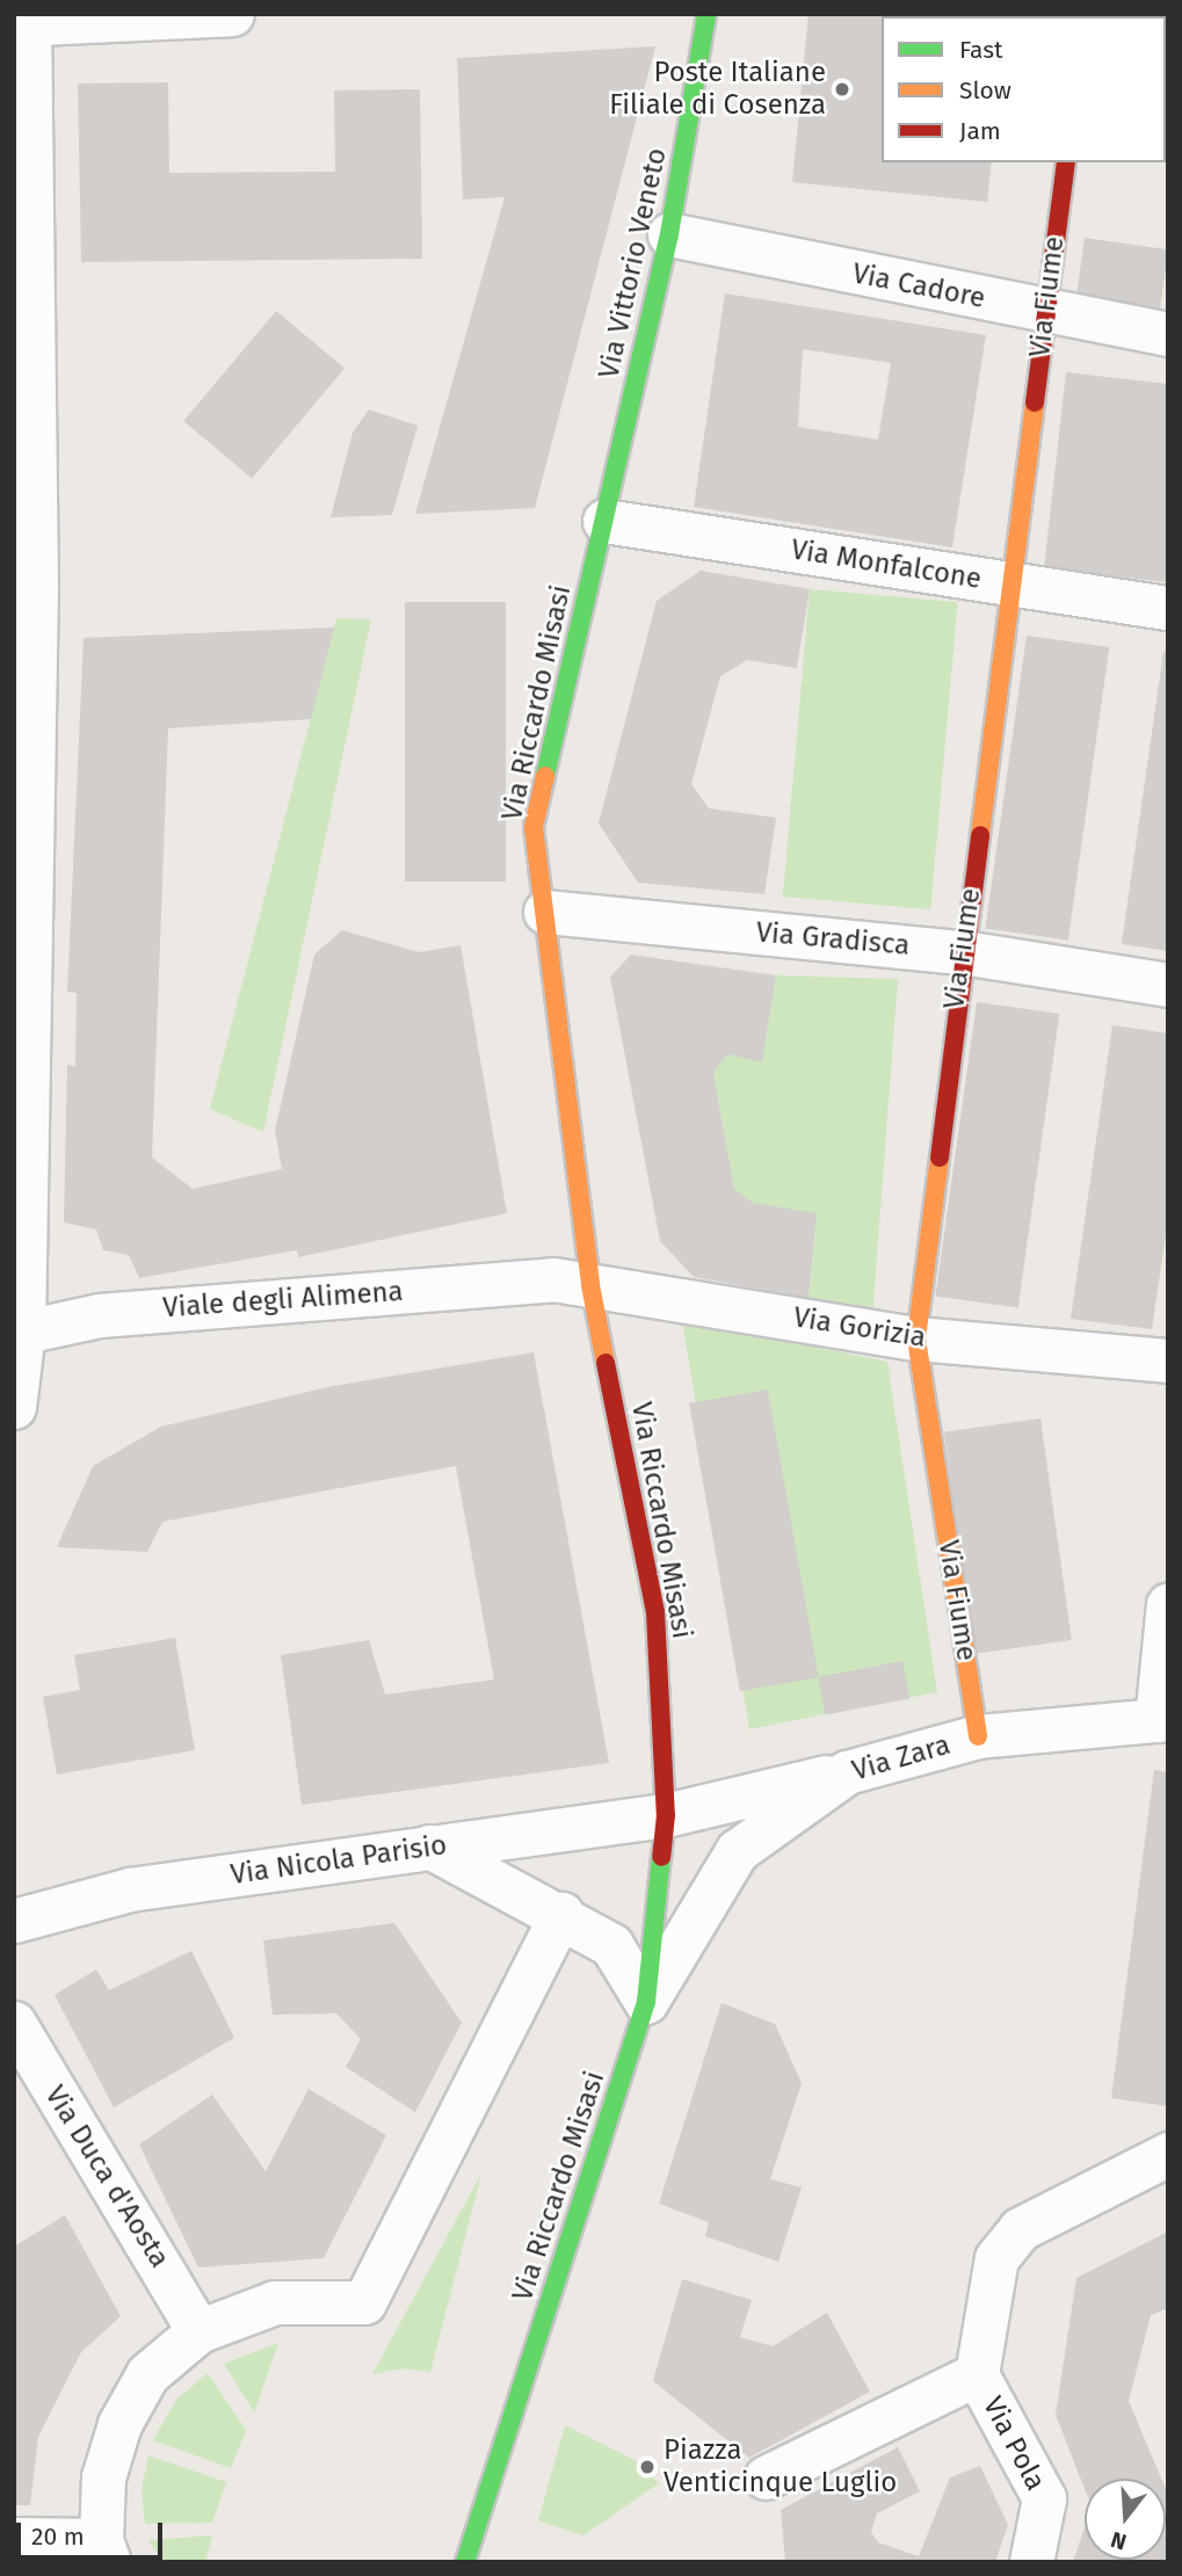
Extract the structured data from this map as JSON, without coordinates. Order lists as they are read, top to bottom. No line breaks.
{"streets":{"main road":["Via Vittorio Veneto","Via Fiume","Via Riccardo Misasi"],"street":["Via Cadore","Via Monfalcone","Via Gradisca","Viale degli Alimena","Via Gorizia","Via Zara","Via Nicola Parisio","Via Duca d'Aosta","Via Pola"]},"crossings":[["Via Vittorio Veneto","Via Cadore"],["Via Vittorio Veneto","Via Monfalcone"],["Via Vittorio Veneto","Via Riccardo Misasi"],["Via Cadore","Via Fiume"],["Via Fiume","Via Monfalcone"],["Via Fiume","Via Gradisca"],["Via Fiume","Via Gorizia"],["Via Fiume","Via Zara"],["Via Monfalcone","Via Riccardo Misasi"],["Via Riccardo Misasi","Via Gradisca"],["Via Riccardo Misasi","Viale degli Alimena"],["Via Riccardo Misasi","Via Gorizia"],["Via Riccardo Misasi","Via Zara"],["Via Riccardo Misasi","Via Nicola Parisio"],["Viale degli Alimena","Via Gorizia"],["Via Zara","Via Nicola Parisio"]],"places":["Poste Italiane Filiale di Cosenza","Piazza Venticinque Luglio"],"legend":["Fast","Slow","Jam"],"scale_bar":"20 m","north":"bottom"}
